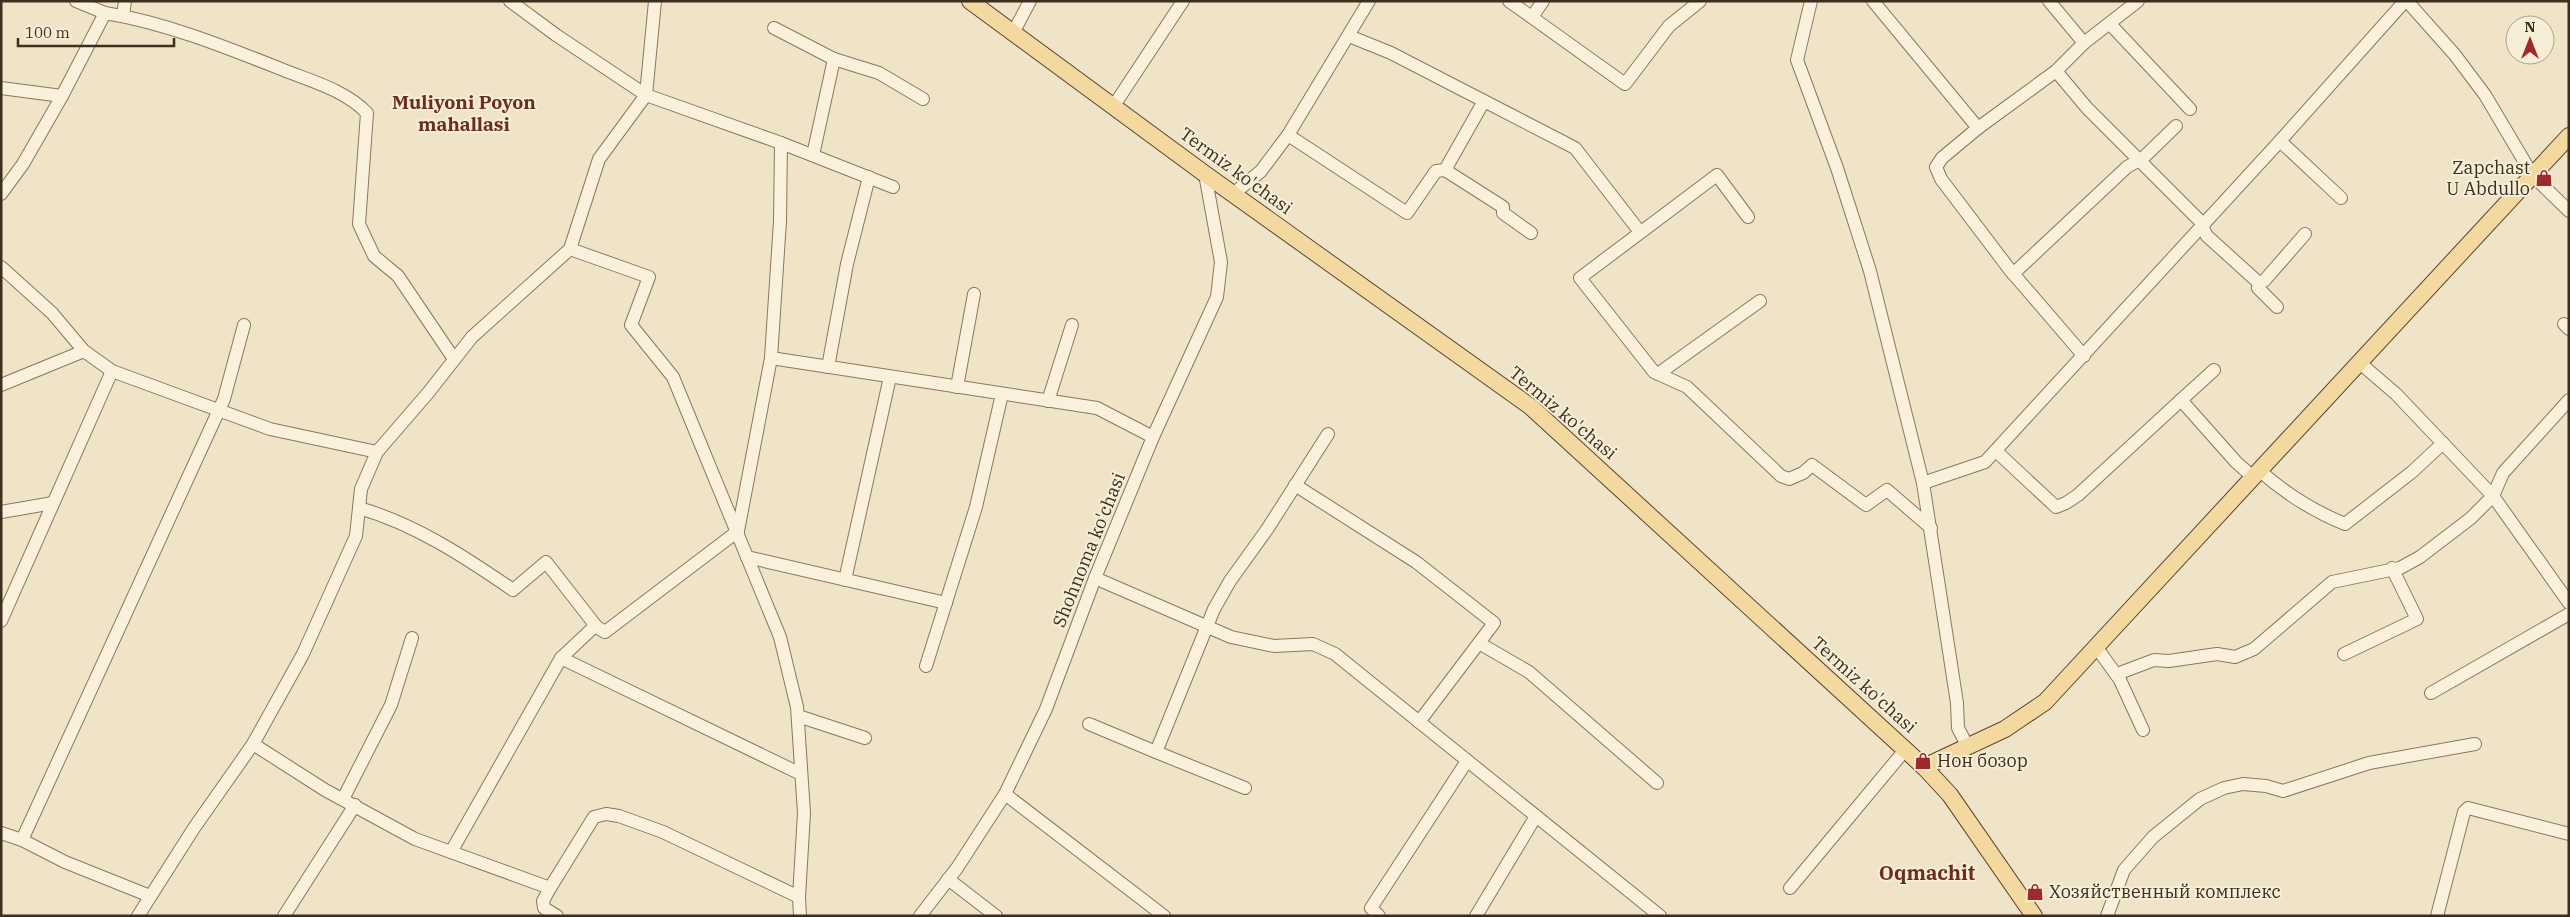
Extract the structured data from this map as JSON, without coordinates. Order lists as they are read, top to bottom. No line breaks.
{"streets":{"main road":["Termiz ko'chasi"],"street":["Shohnoma ko'chasi"]},"crossings":[["Termiz ko'chasi","Shohnoma ko'chasi"]],"districts":["Muliyoni Poyon mahallasi","Oqmachit"],"places":{"shop":["Zapchast U Abdullo","Нон бозор","Хозяйственный комплекс"]},"scale_bar":"100 m","north":"top"}
